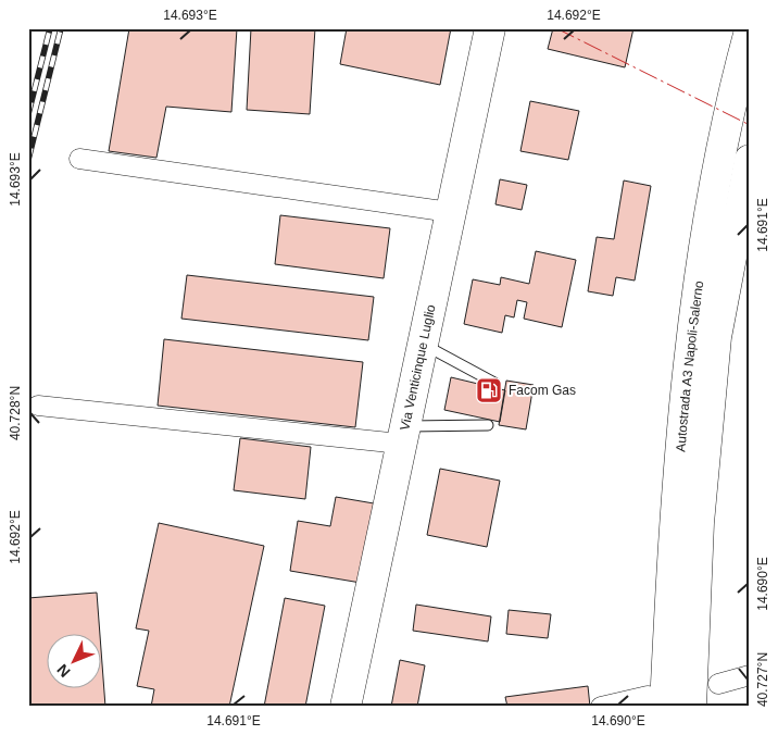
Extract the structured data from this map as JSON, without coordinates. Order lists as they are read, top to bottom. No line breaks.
{"streets":{"main road":["Autostrada A3 Napoli-Salerno","Via Venticinque Luglio"]},"places":{"fuel station":["Facom Gas"]},"north":"bottom left","coordinates":["14.693°E","14.692°E","14.691°E","40.728°N","14.690°E","40.727°N"]}
